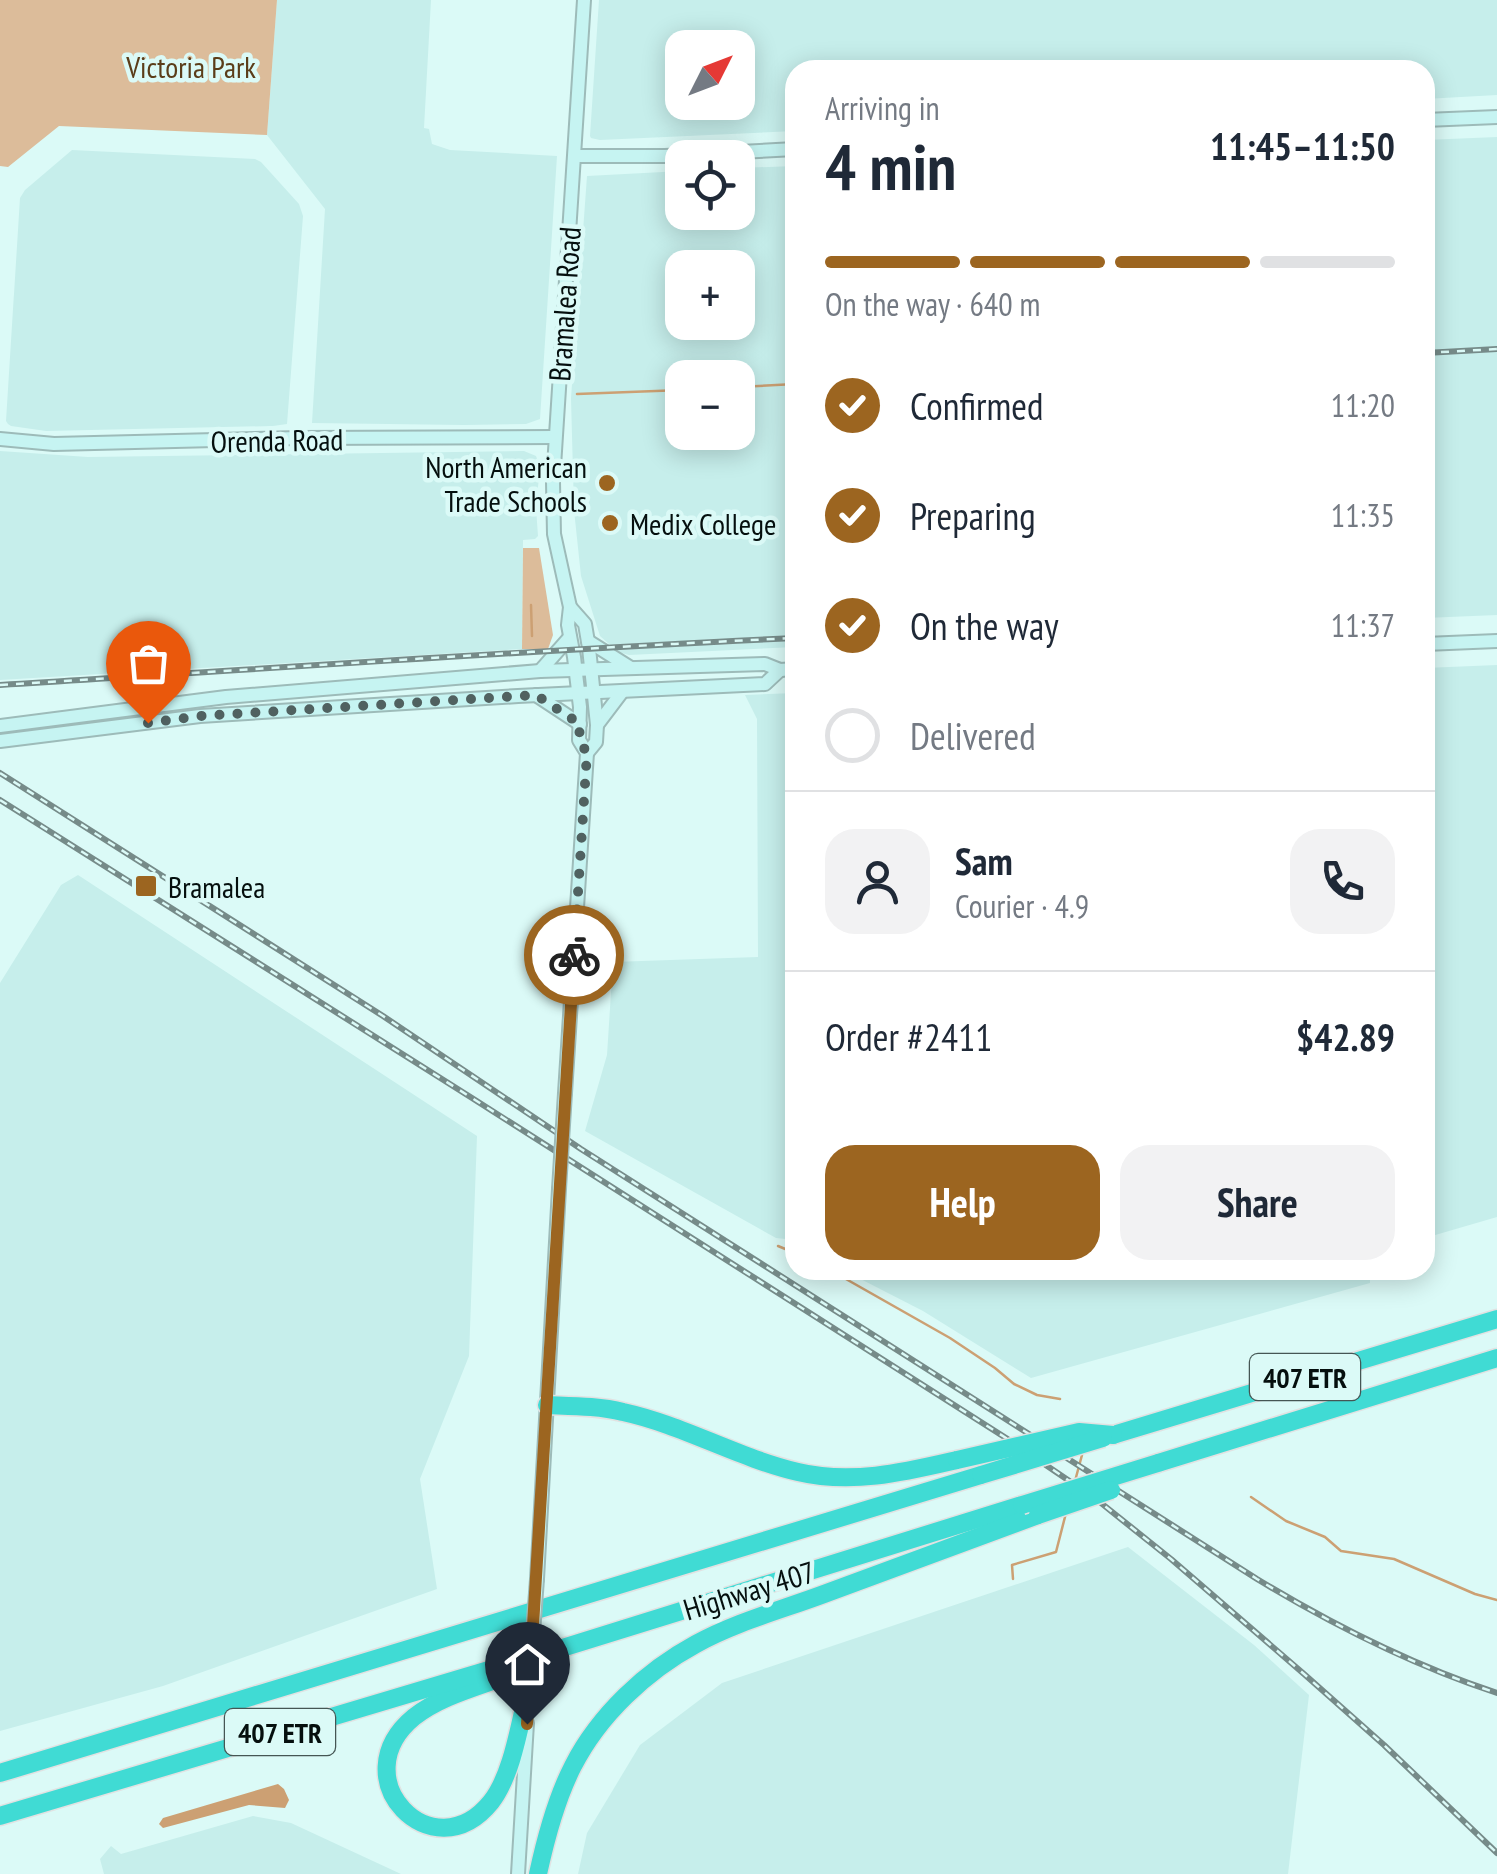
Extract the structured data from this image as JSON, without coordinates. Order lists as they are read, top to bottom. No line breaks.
{"streets":{"highway":["407 ETR","Highway 407"],"main road":["Bramalea Road","Orenda Road"]},"crossings":[["Bramalea Road","Orenda Road"]],"parks":["Victoria Park"],"places":{"other":["North American Trade Schools","Medix College"],"transit":["Bramalea"]},"north":"top right","page":{"map_buttons":["+","−"],"heading":["4 min","Arriving in","11:45–11:50"],"panel":["Sam","Courier · 4.9","Order #2411","$42.89"],"bar":"On the way · 640 m","list":[["Confirmed","11:20"],["Preparing","11:35"],["On the way","11:37"],"Delivered"],"buttons":["Help","Share"]}}
